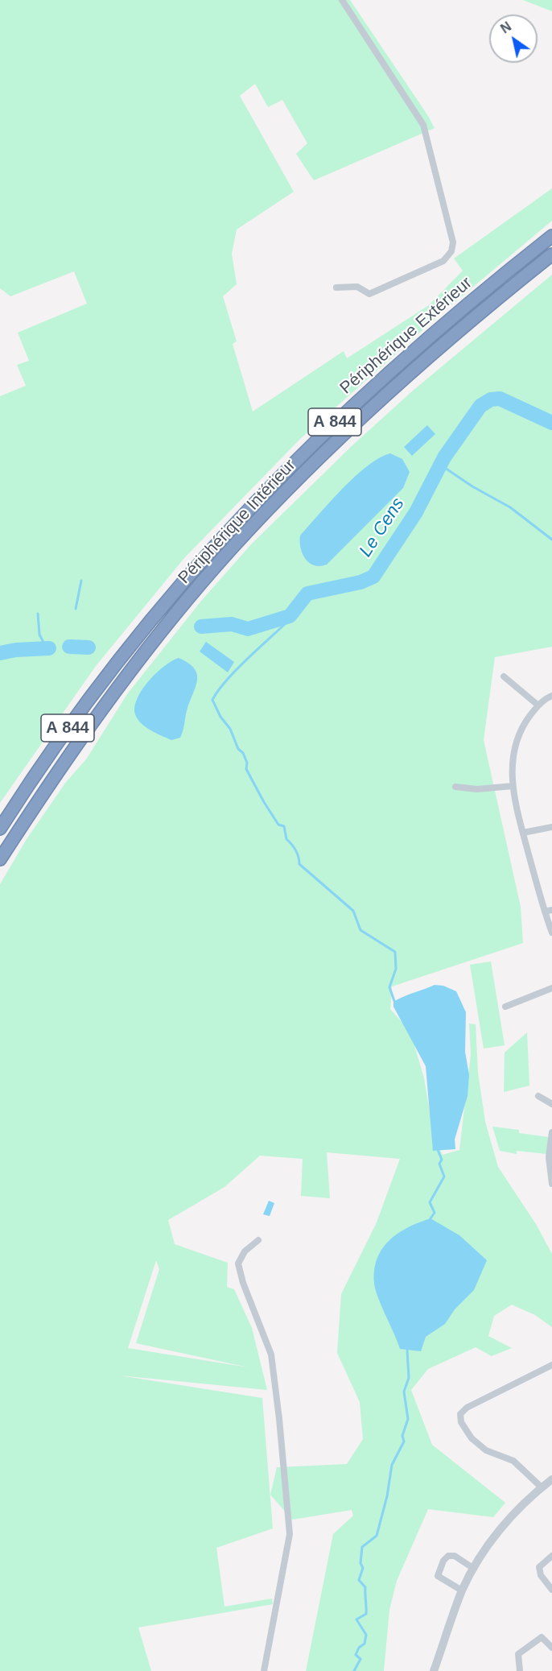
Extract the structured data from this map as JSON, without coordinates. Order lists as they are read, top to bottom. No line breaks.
{"streets":{"highway":["Périphérique Extérieur","A 844","Périphérique Intérieur"]},"water":["Le Cens"],"north":"top left"}
